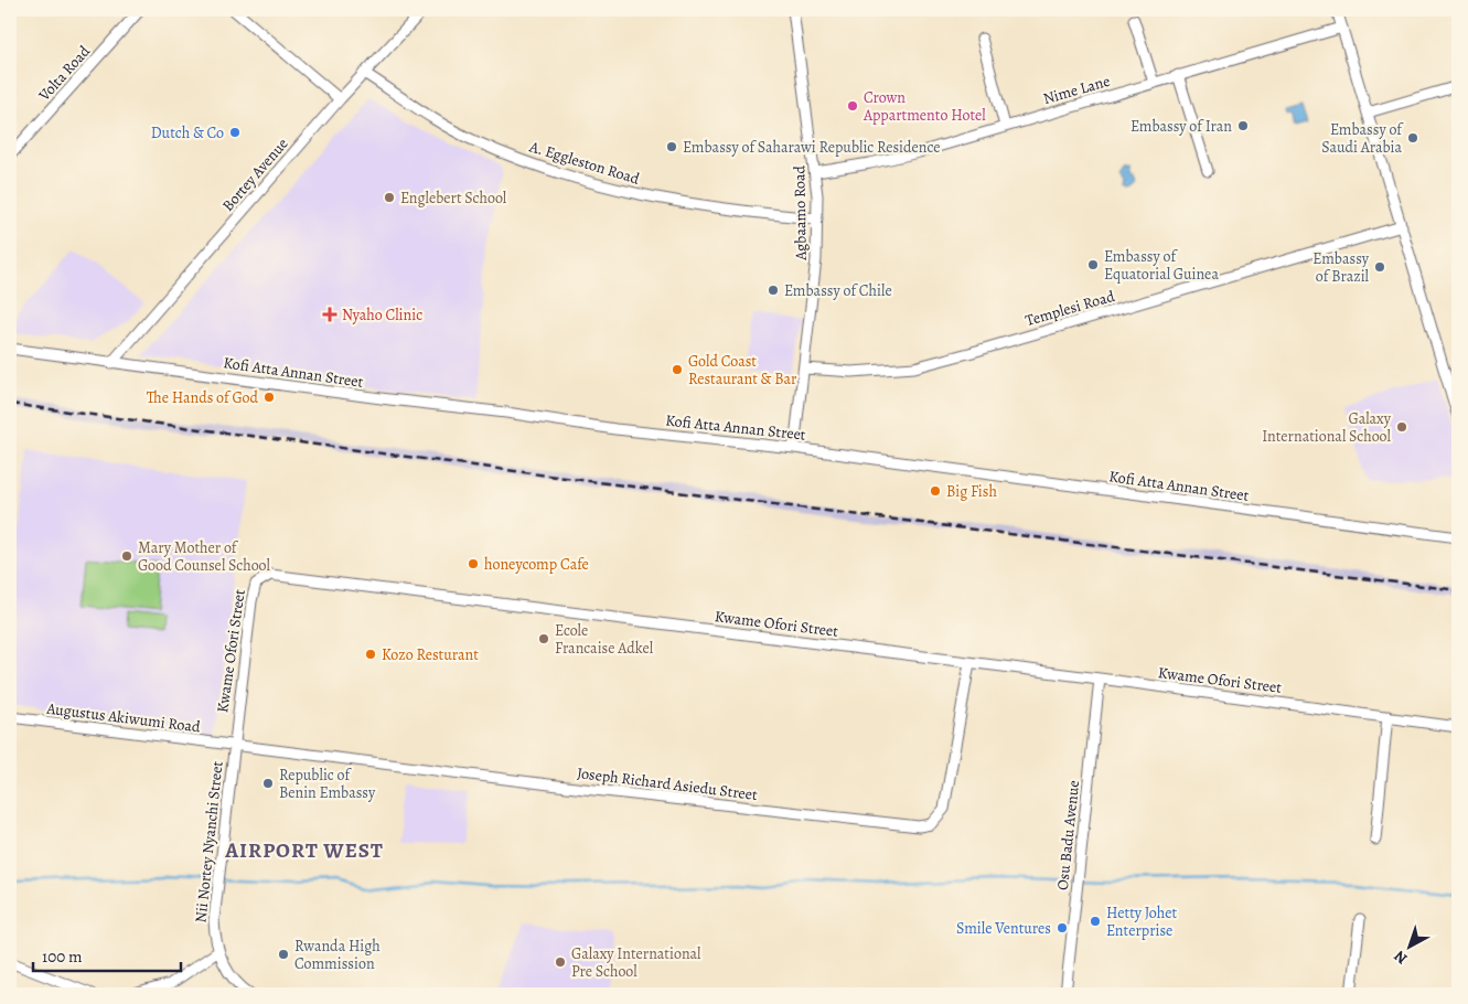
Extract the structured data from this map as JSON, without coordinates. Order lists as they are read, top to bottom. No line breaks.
{"streets":{"street":["Volta Road","Nime Lane","A. Eggleston Road","Bortey Avenue","Agbaamo Road","Templesi Road","Kofi Atta Annan Street","Kwame Ofori Street","Augustus Akiwumi Road","Joseph Richard Asiedu Street","Osu Badu Avenue","Nii Nortey Nyanchi Street"]},"crossings":[["Nime Lane","Agbaamo Road"],["A. Eggleston Road","Bortey Avenue"],["A. Eggleston Road","Agbaamo Road"],["Bortey Avenue","Kofi Atta Annan Street"],["Agbaamo Road","Templesi Road"],["Agbaamo Road","Kofi Atta Annan Street"],["Kwame Ofori Street","Augustus Akiwumi Road"],["Kwame Ofori Street","Joseph Richard Asiedu Street"],["Kwame Ofori Street","Osu Badu Avenue"],["Kwame Ofori Street","Nii Nortey Nyanchi Street"],["Augustus Akiwumi Road","Joseph Richard Asiedu Street"],["Augustus Akiwumi Road","Nii Nortey Nyanchi Street"],["Joseph Richard Asiedu Street","Nii Nortey Nyanchi Street"]],"districts":["AIRPORT WEST"],"places":{"other":["Crown Appartmento Hotel","Embassy of Iran","Dutch & Co","Embassy of Saudi Arabia","Embassy of Saharawi Republic Residence","Englebert School","Embassy of Equatorial Guinea","Embassy of Brazil","Embassy of Chile","Gold Coast Restaurant & Bar","The Hands of God","Galaxy International School","Big Fish","Mary Mother of Good Counsel School","honeycomp Cafe","Ecole Francaise Adkel","Kozo Resturant","Republic of Benin Embassy","Hetty Johet Enterprise","Smile Ventures","Rwanda High Commission","Galaxy International Pre School"],"health":["Nyaho Clinic"]},"scale_bar":"100 m","north":"bottom left"}
